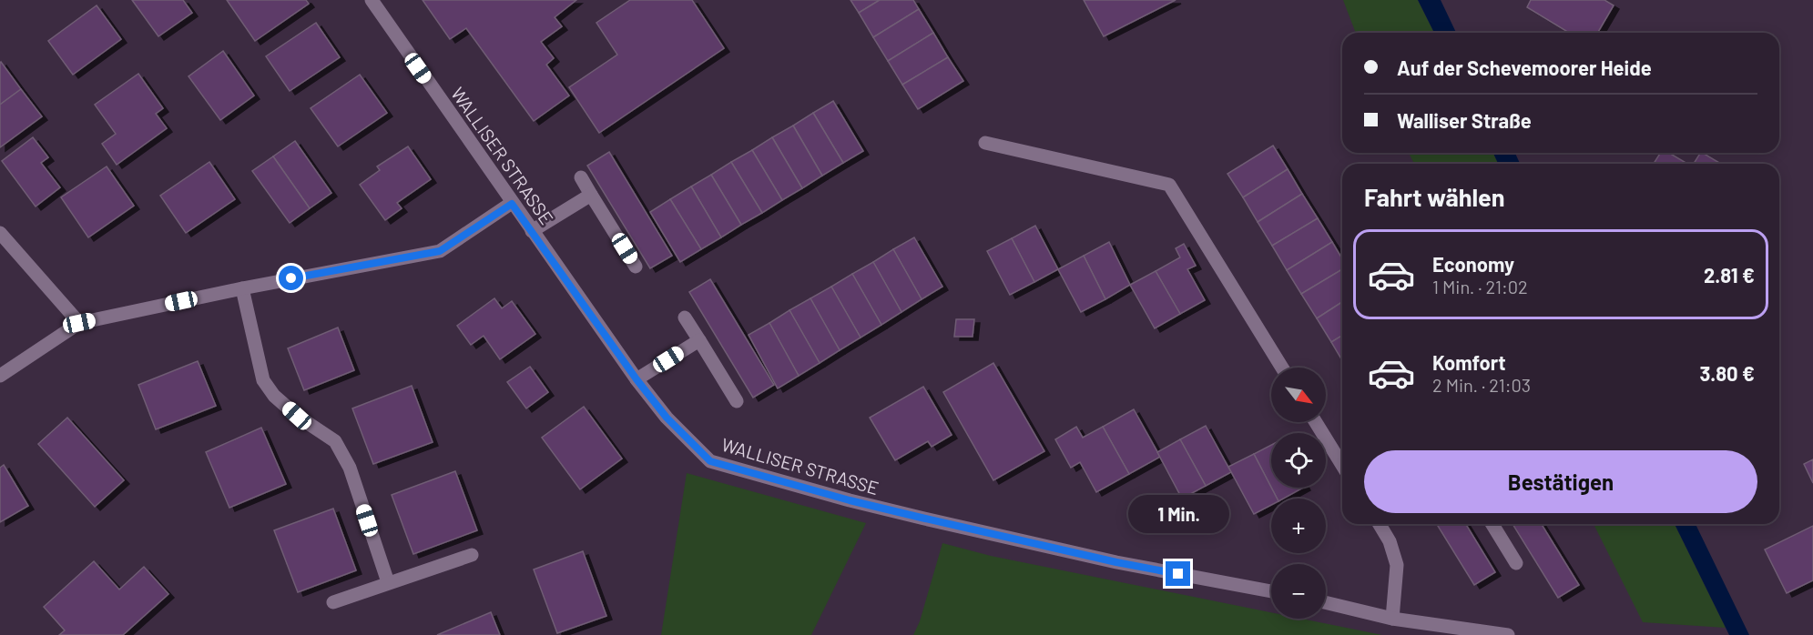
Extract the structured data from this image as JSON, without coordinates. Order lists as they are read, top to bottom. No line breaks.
{"streets":{"street":["WALLISER STRASSE"]},"north":"bottom right","page":{"banner":["Auf der Schevemoorer Heide","Walliser Straße"],"heading":"Fahrt wählen","list":[{"name":"Economy","note":"1 Min. · 21:02","value":"2.81 €"},{"name":"Komfort","note":"2 Min. · 21:03","value":"3.80 €"}],"map_buttons":["+","−"],"buttons":"Bestätigen","bubble":"1 Min."}}
